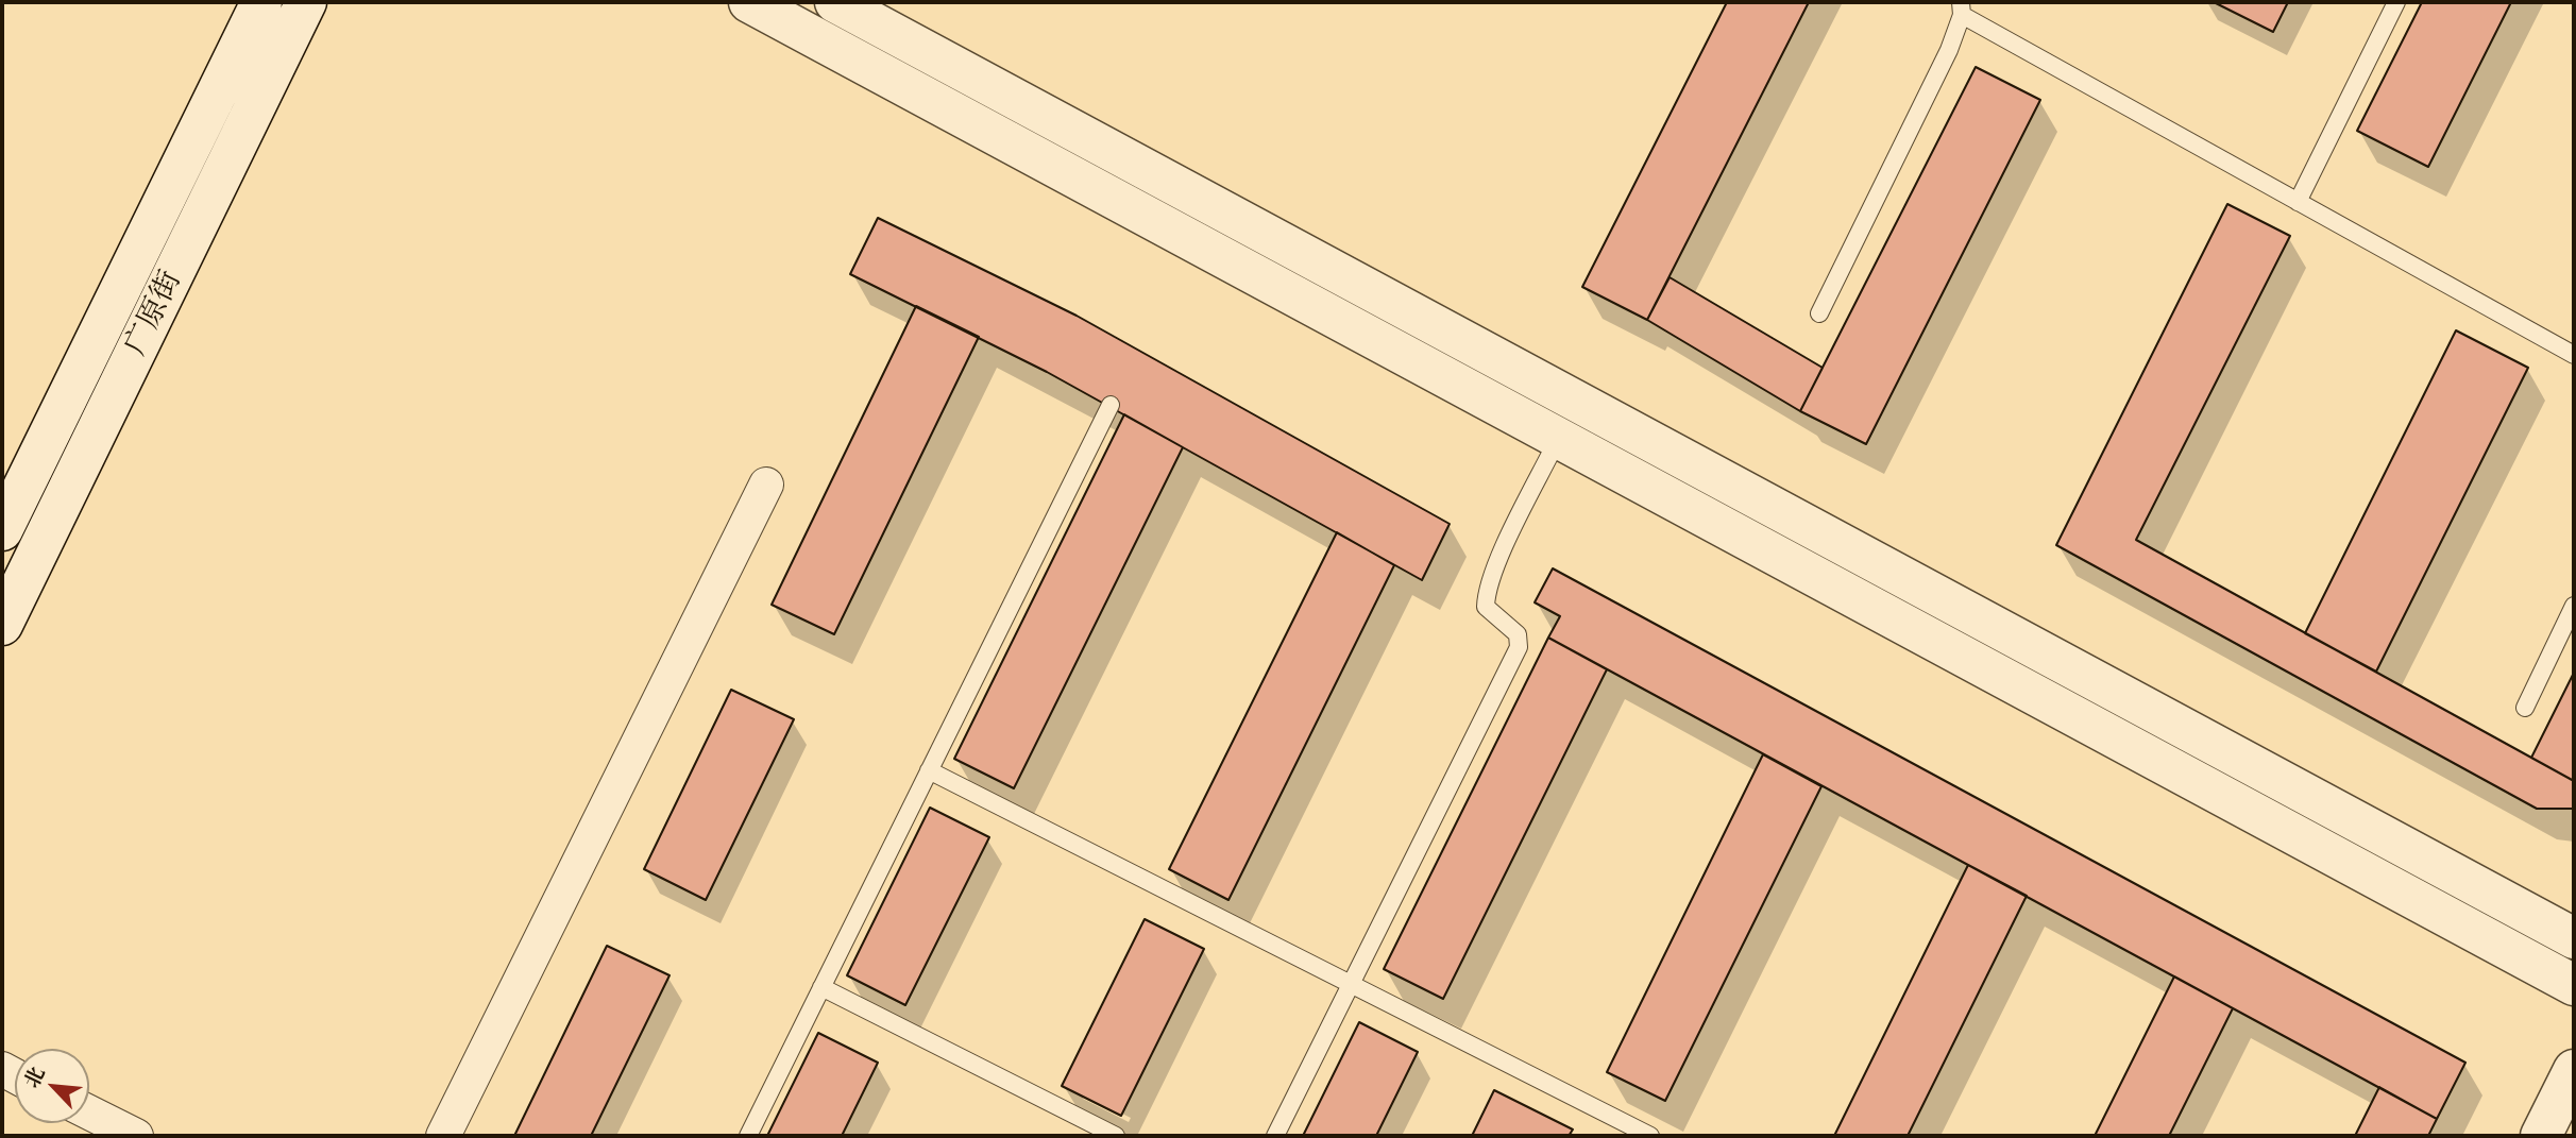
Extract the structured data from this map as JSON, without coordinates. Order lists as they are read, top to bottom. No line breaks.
{"streets":{"street":["广原街"]},"north":"top left"}
